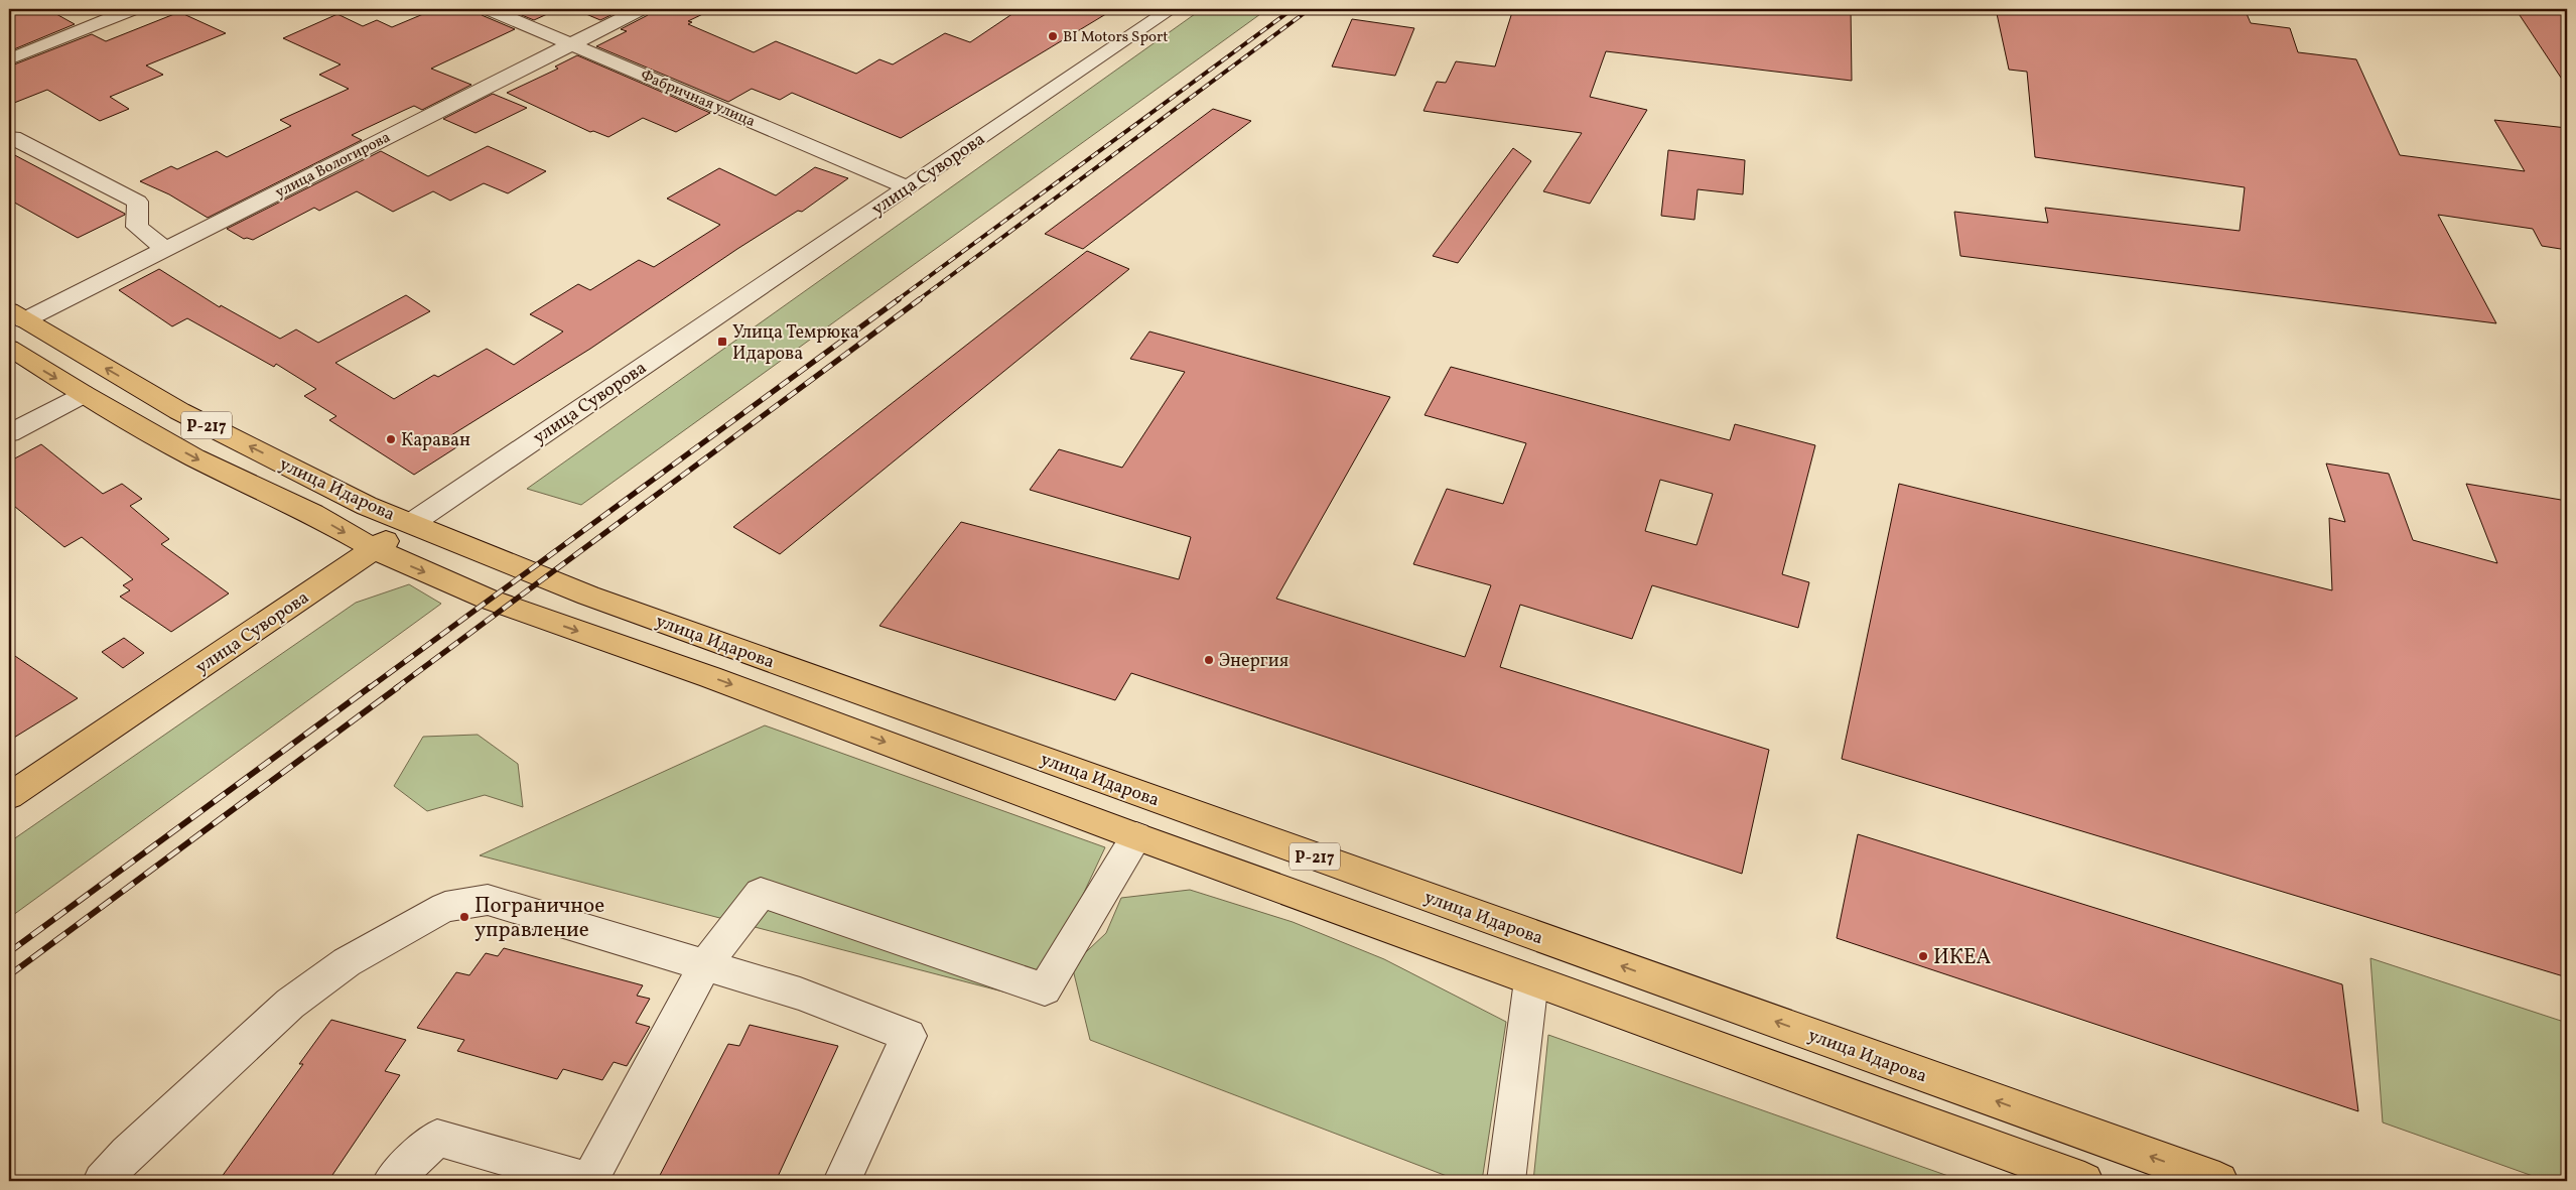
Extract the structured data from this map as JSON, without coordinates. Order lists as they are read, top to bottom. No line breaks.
{"streets":{"main road":["улица Суворова","Р-217","улица Идарова"],"street":["Фабричная улица","улица Вологирова"]},"crossings":[["Фабричная улица","улица Вологирова"],["Фабричная улица","улица Суворова"],["улица Вологирова","улица Идарова"],["улица Суворова","улица Идарова"]],"places":{"other":["BI Motors Sport","Караван","Энергия","Пограничное управление","ИКЕА"],"transit":["Улица Темрюка Идарова"]}}
